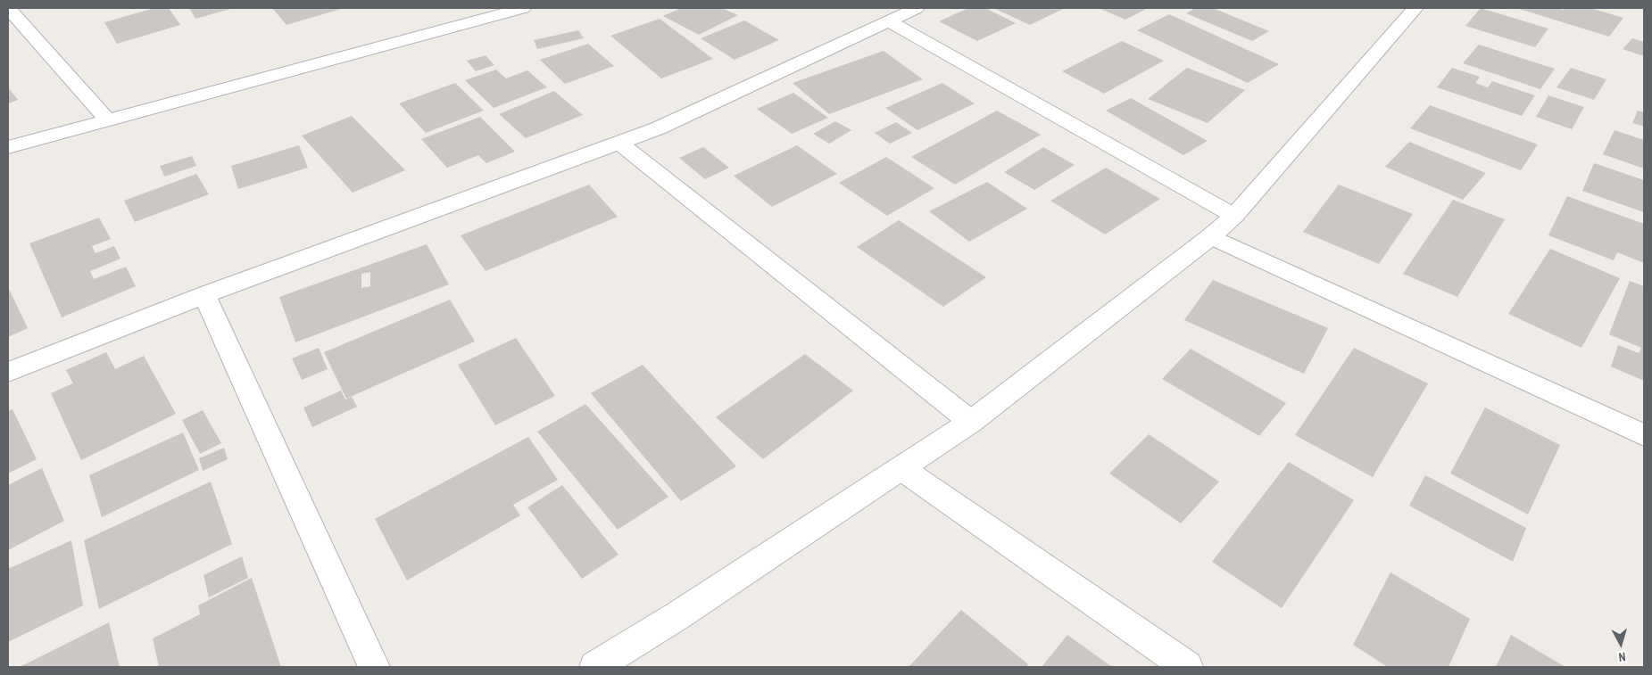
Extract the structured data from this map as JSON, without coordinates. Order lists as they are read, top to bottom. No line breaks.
{"north":"bottom"}
